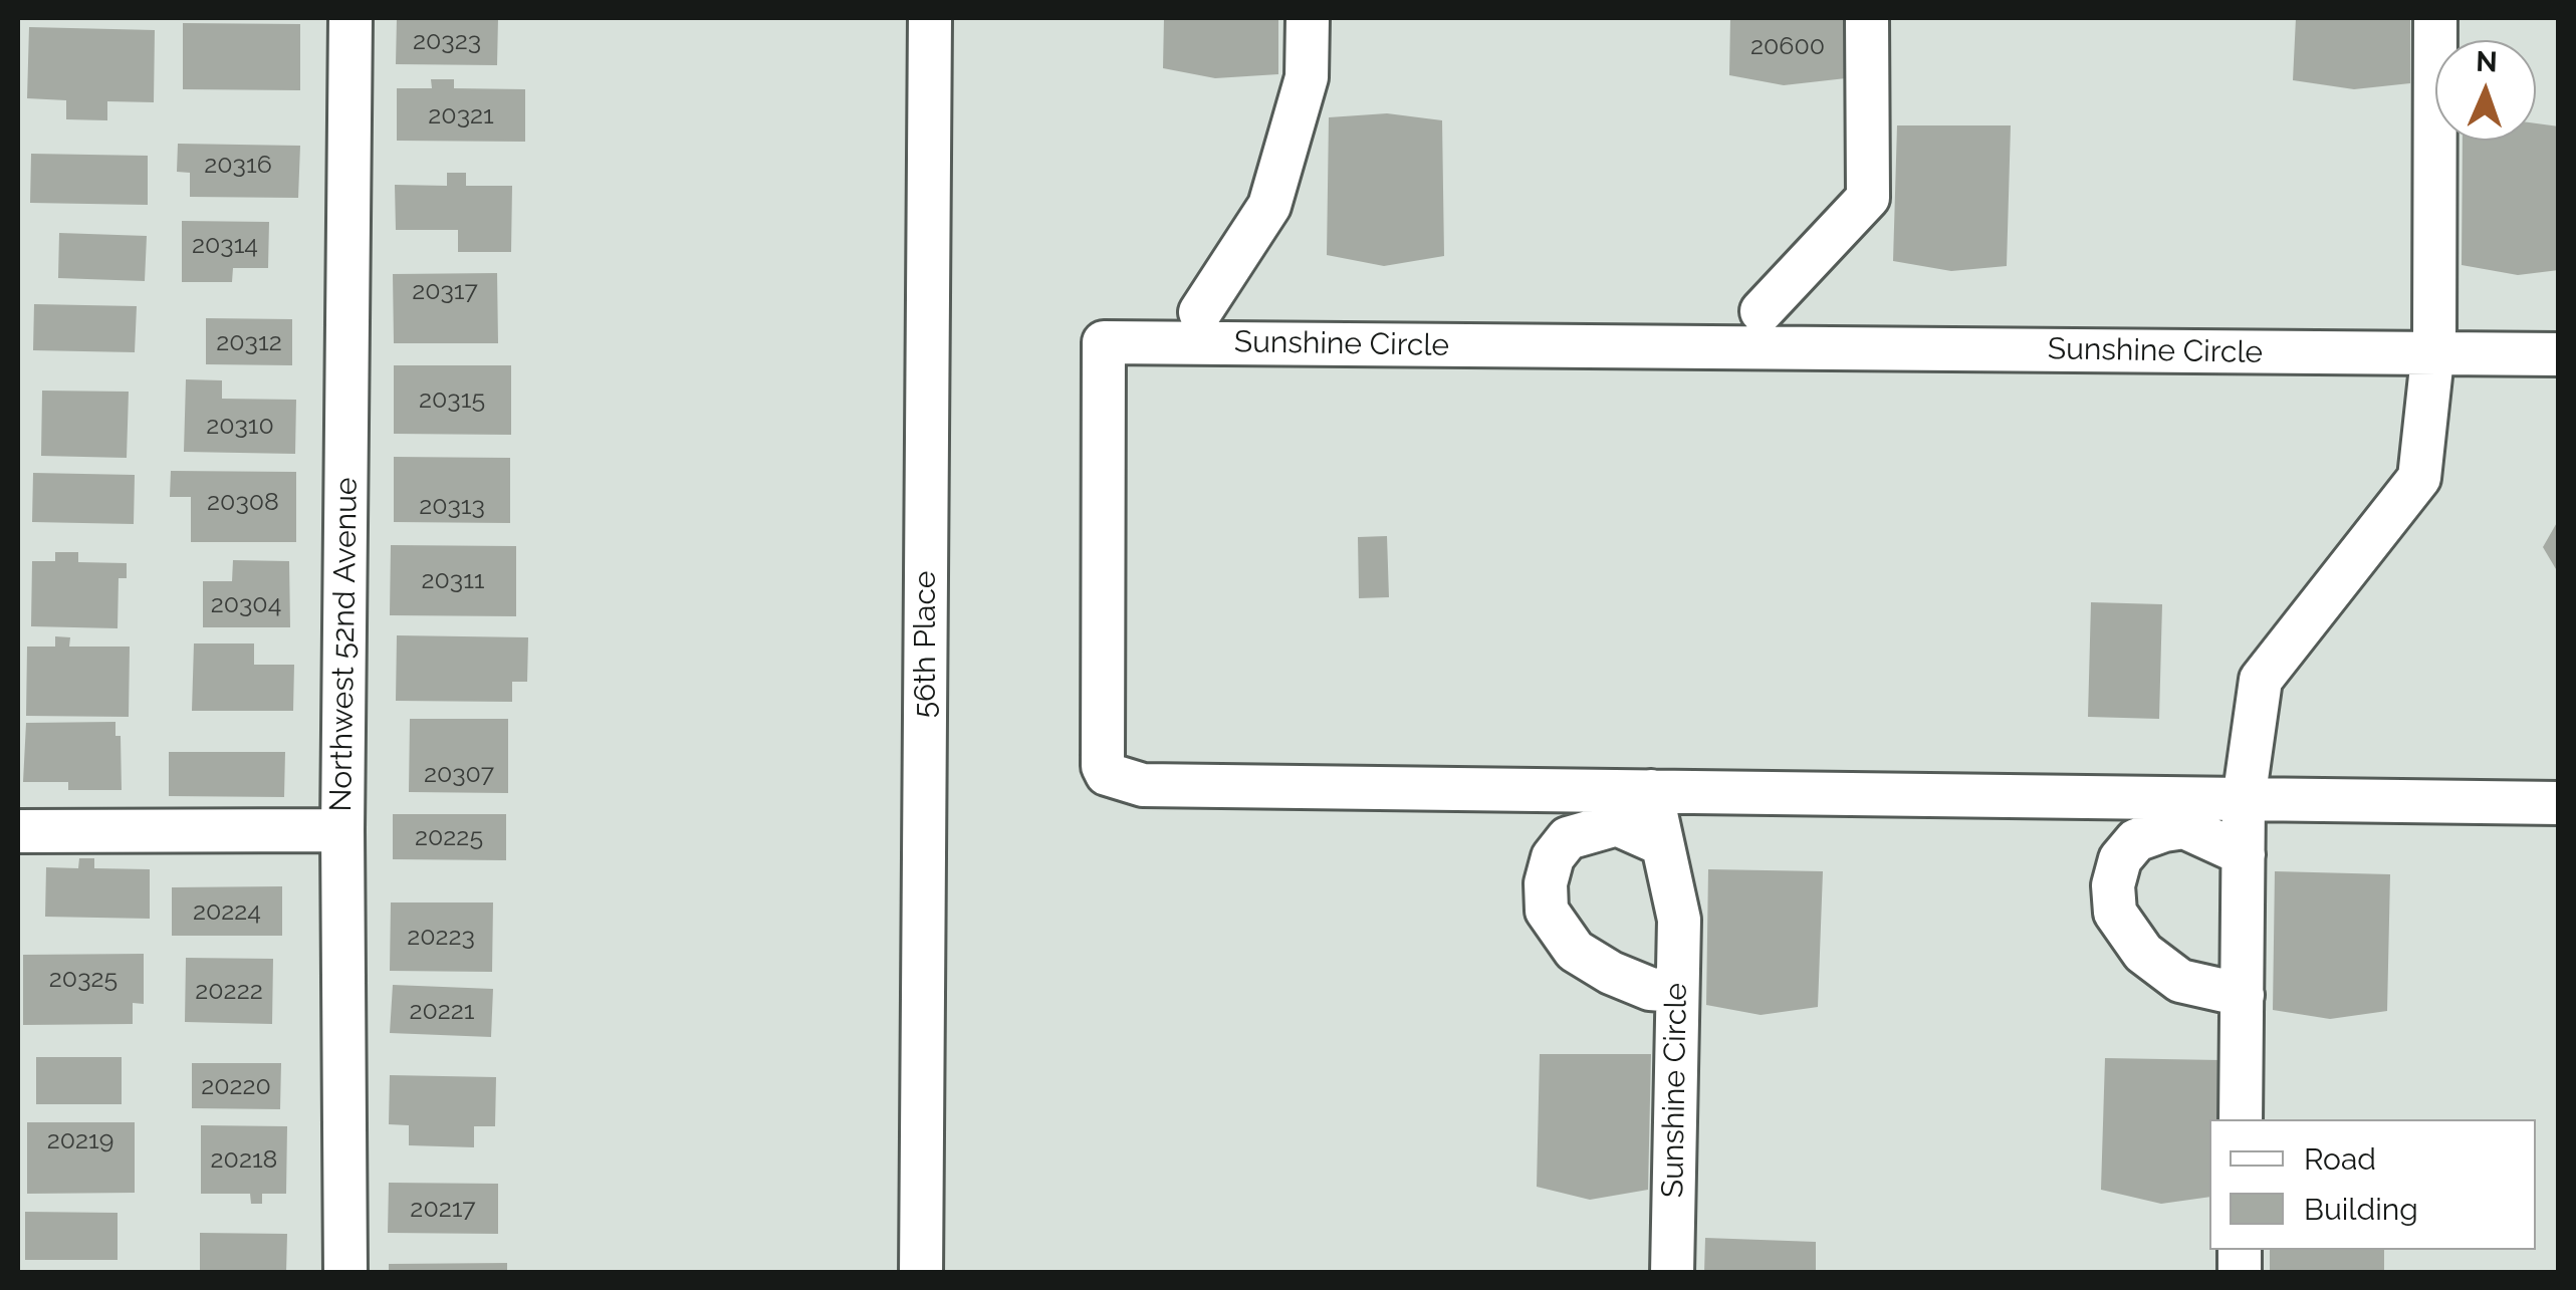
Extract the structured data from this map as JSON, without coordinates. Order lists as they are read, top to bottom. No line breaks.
{"streets":{"street":["Sunshine Circle","Northwest 52nd Avenue","56th Place"]},"house_numbers":["20323","20600","20321","20316","20314","20317","20312","20315","20310","20308","20313","20311","20304","20307","20225","20224","20223","20325","20222","20221","20220","20219","20218","20217"],"legend":["Road","Building"],"north":"top"}
